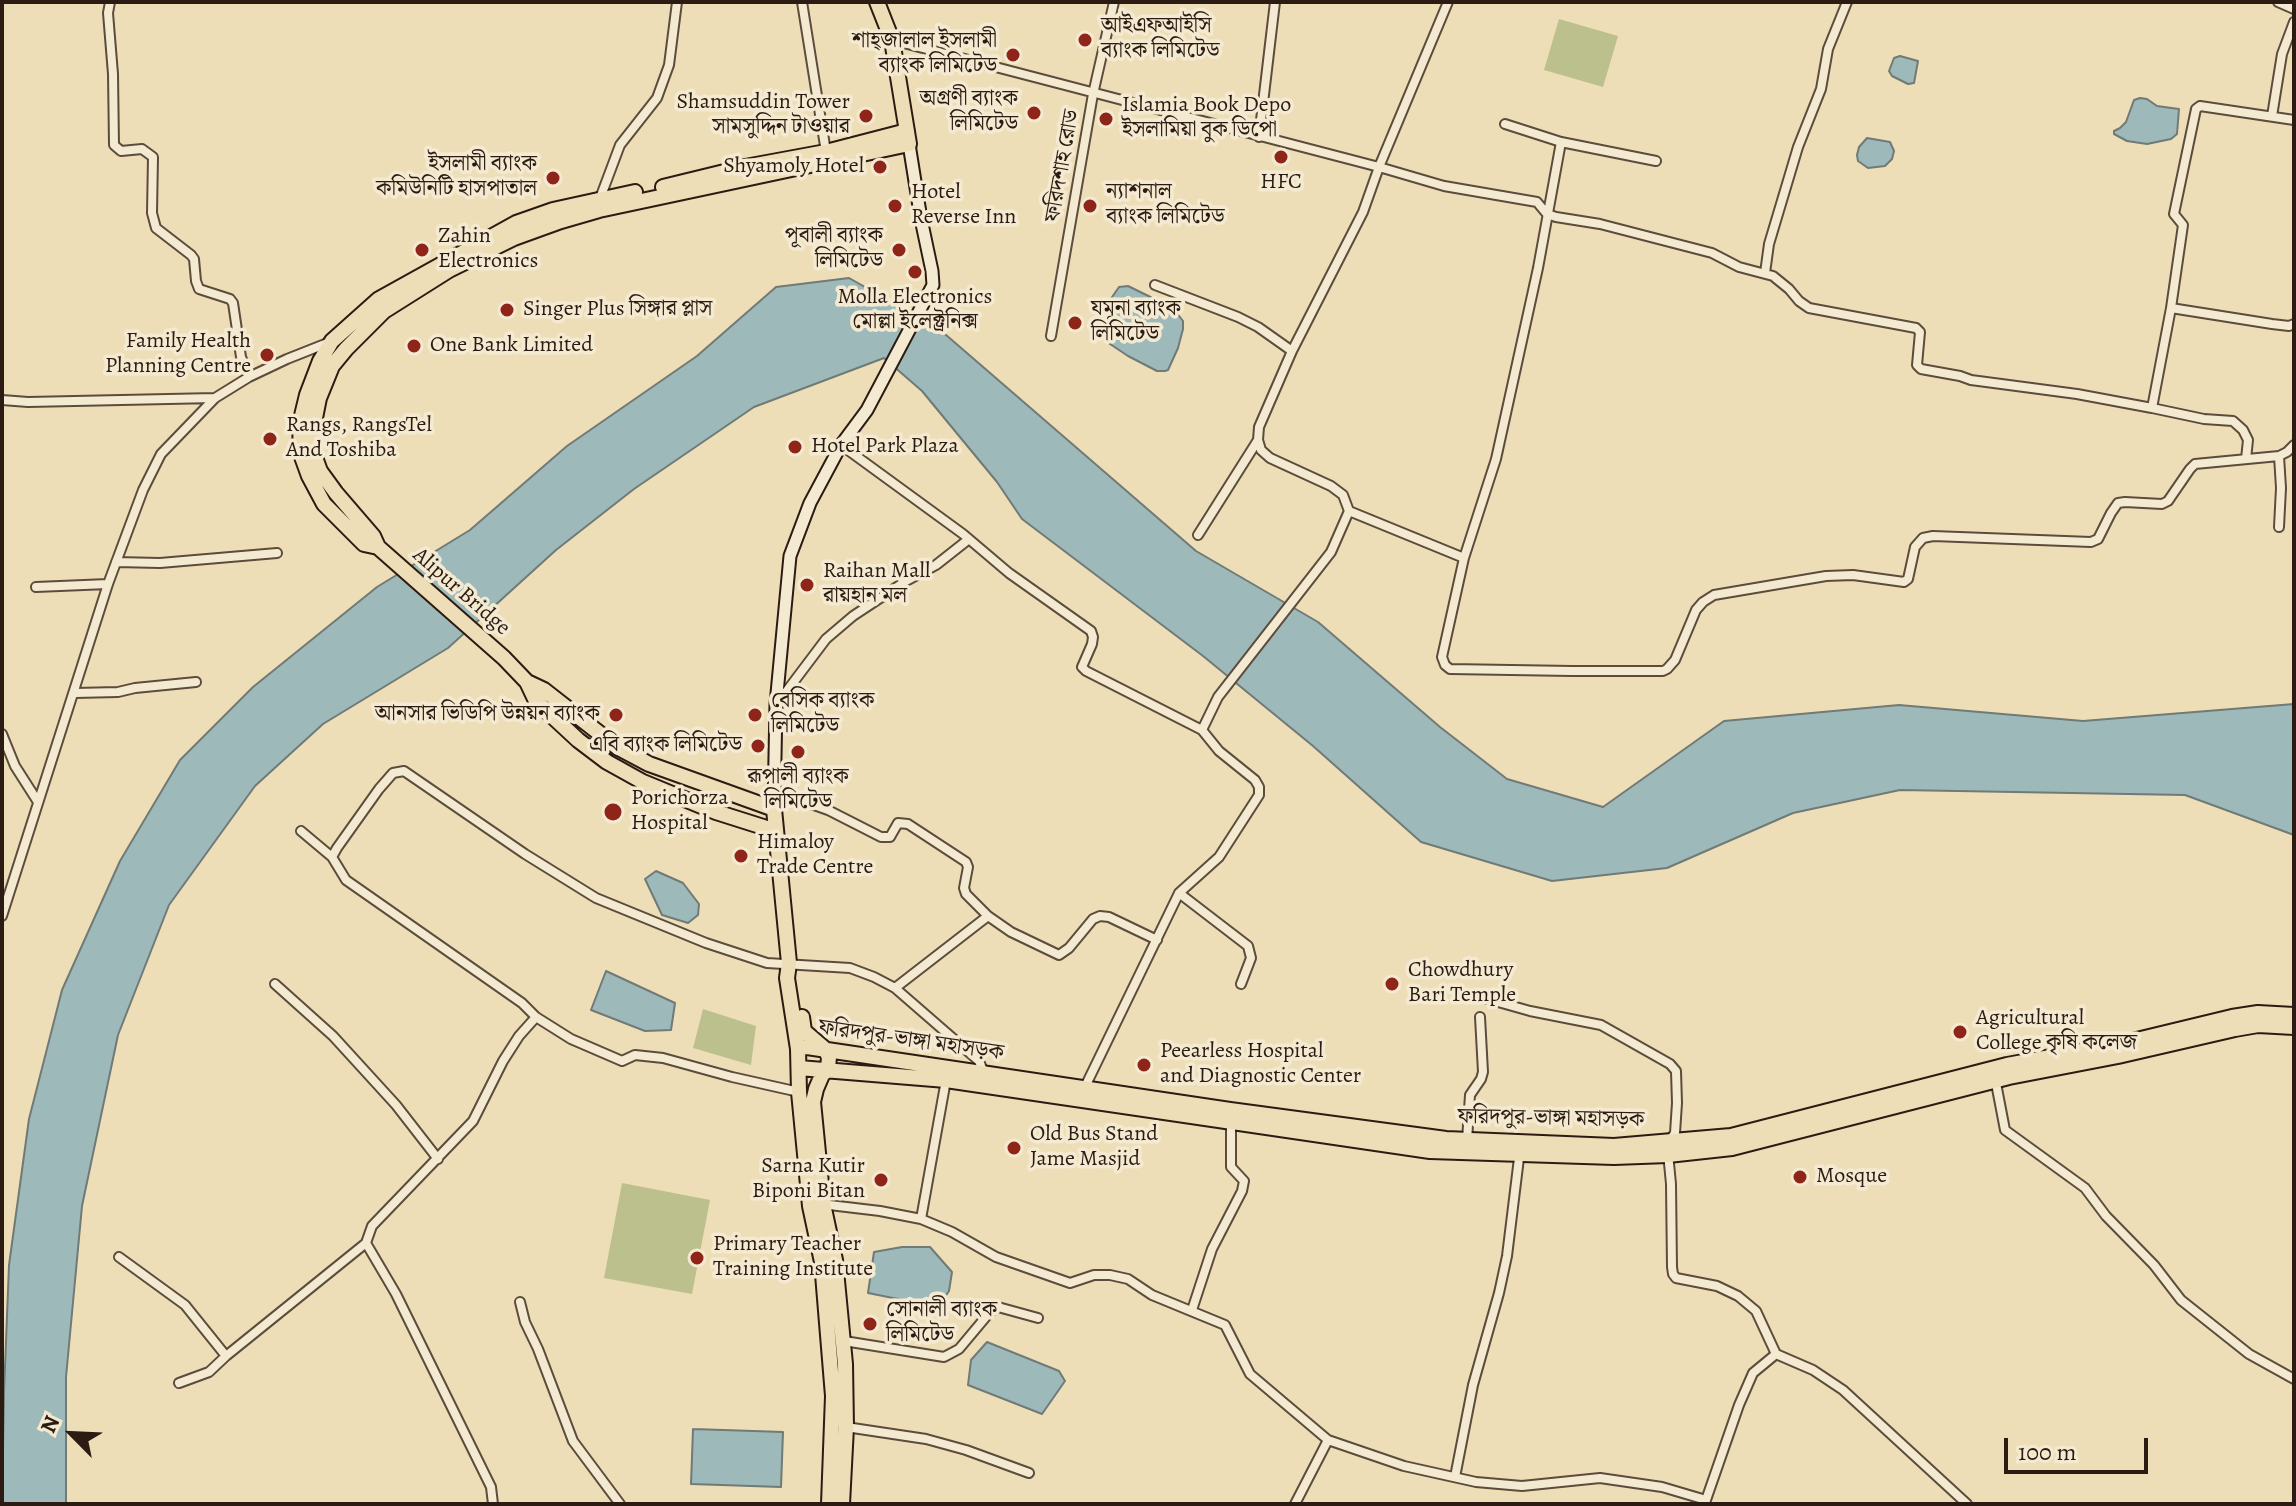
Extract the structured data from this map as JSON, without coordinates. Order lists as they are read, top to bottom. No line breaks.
{"streets":{"highway":["Alipur Bridge","ফরিদপুর-ভাঙ্গা মহাসড়ক"],"street":["ফরিদশাহ রোড"]},"places":["আইএফআইসি ব্যাংক লিমিটেড","শাহ্জালাল ইসলামী ব্যাংক লিমিটেড","অগ্রণী ব্যাংক লিমিটেড","Shamsuddin Tower সামসুদ্দিন টাওয়ার","Islamia Book Depo ইসলামিয়া বুক ডিপো","HFC","Shyamoly Hotel","ইসলামী ব্যাংক কমিউনিটি হাসপাতাল","Hotel Reverse Inn","ন্যাশনাল ব্যাংক লিমিটেড","Zahin Electronics","পূবালী ব্যাংক লিমিটেড","Molla Electronics মোল্লা ইলেক্ট্রনিক্স","Singer Plus সিঙ্গার প্লাস","যমুনা ব্যাংক লিমিটেড","One Bank Limited","Family Health Planning Centre","Rangs, RangsTel And Toshiba","Hotel Park Plaza","Raihan Mall রায়হান মল","আনসার ভিডিপি উন্নয়ন ব্যাংক","বেসিক ব্যাংক লিমিটেড","এবি ব্যাংক লিমিটেড","রূপালী ব্যাংক লিমিটেড","Porichorza Hospital","Himaloy Trade Centre","Chowdhury Bari Temple","Agricultural College কৃষি কলেজ","Peearless Hospital and Diagnostic Center","Old Bus Stand Jame Masjid","Mosque","Sarna Kutir Biponi Bitan","Primary Teacher Training Institute","সোনালী ব্যাংক লিমিটেড"],"scale_bar":"100 m","north":"top left"}
